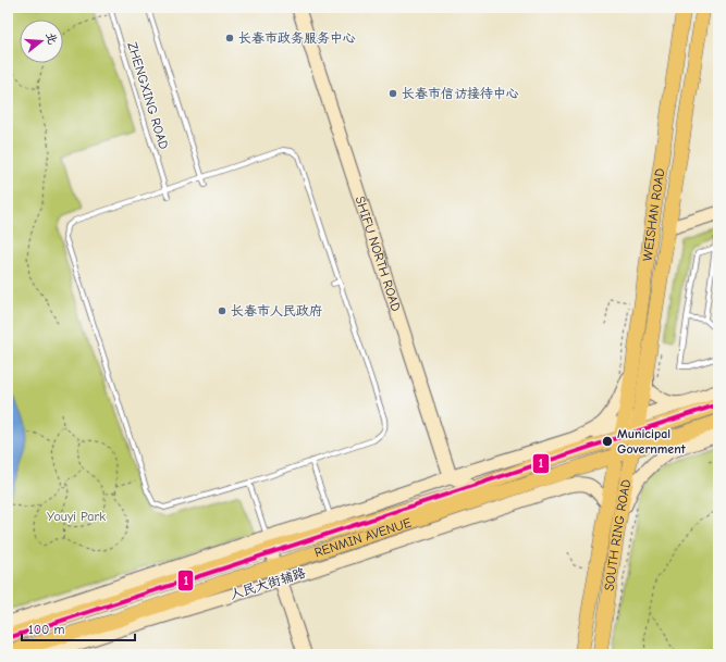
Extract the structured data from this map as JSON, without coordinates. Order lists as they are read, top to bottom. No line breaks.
{"streets":{"main road":["WEISHAN ROAD","SHIFU NORTH ROAD","SOUTH RING ROAD","RENMIN AVENUE","人民大街辅路"],"lane":["ZHENGXING ROAD"]},"crossings":[["WEISHAN ROAD","SOUTH RING ROAD"],["SOUTH RING ROAD","RENMIN AVENUE"],["SOUTH RING ROAD","人民大街辅路"]],"parks":["Youyi Park"],"places":["长春市政务服务中心","长春市信访接待中心","长春市人民政府","Municipal Government"],"lines":["transit line 1"],"scale_bar":"100 m","north":"right"}
